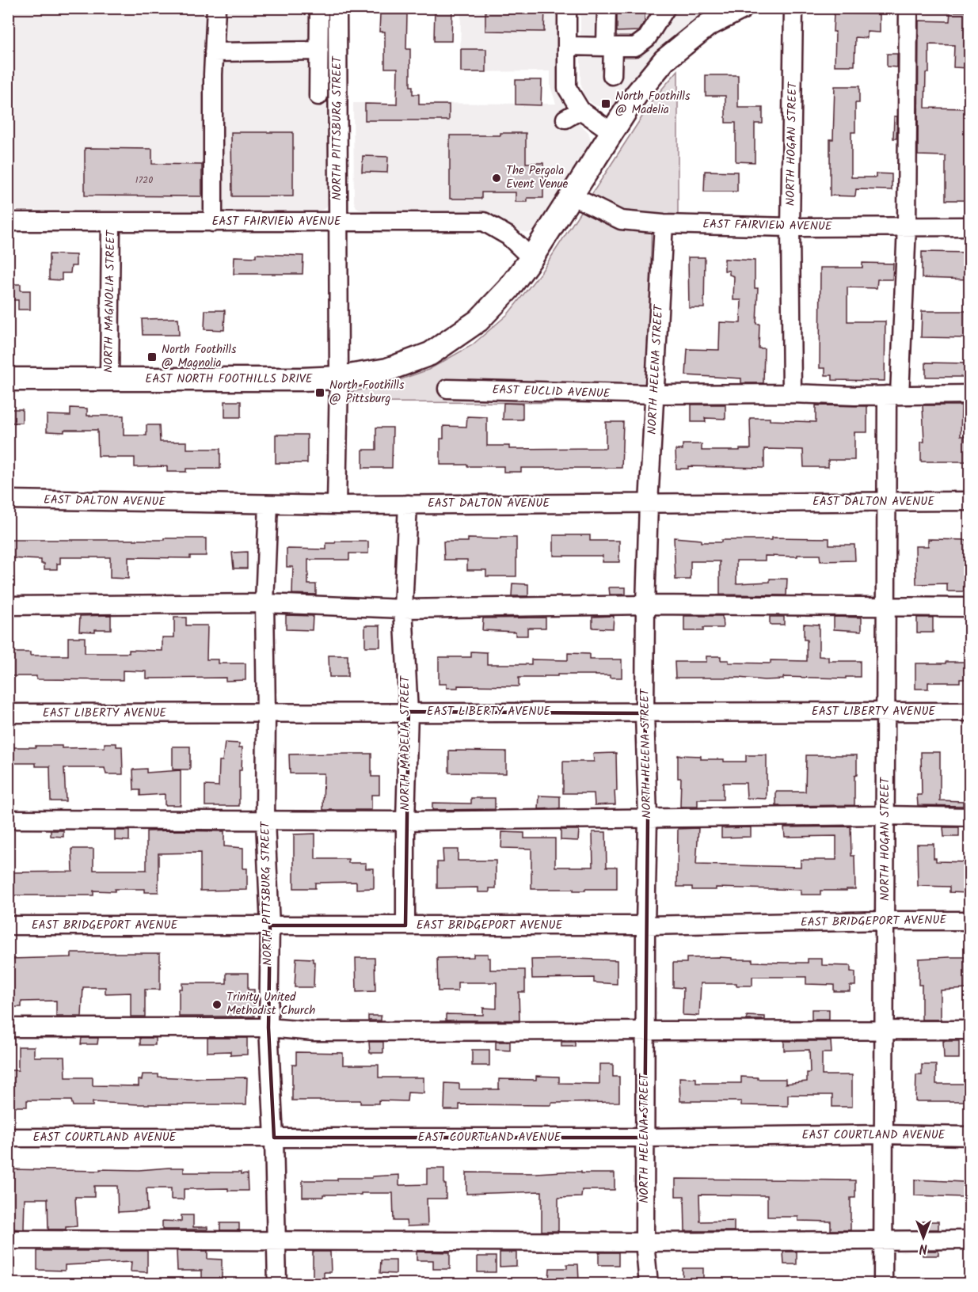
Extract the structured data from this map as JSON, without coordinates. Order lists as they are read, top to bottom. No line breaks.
{"streets":{"main road":["EAST NORTH FOOTHILLS DRIVE"],"street":["NORTH PITTSBURG STREET","NORTH HOGAN STREET","EAST FAIRVIEW AVENUE","NORTH MAGNOLIA STREET","NORTH HELENA STREET","EAST EUCLID AVENUE","EAST DALTON AVENUE","EAST LIBERTY AVENUE","NORTH MADELIA STREET","EAST BRIDGEPORT AVENUE","EAST COURTLAND AVENUE"]},"crossings":[["NORTH PITTSBURG STREET","EAST FAIRVIEW AVENUE"],["NORTH PITTSBURG STREET","EAST NORTH FOOTHILLS DRIVE"],["NORTH PITTSBURG STREET","EAST DALTON AVENUE"],["NORTH PITTSBURG STREET","EAST LIBERTY AVENUE"],["NORTH PITTSBURG STREET","EAST BRIDGEPORT AVENUE"],["NORTH PITTSBURG STREET","EAST COURTLAND AVENUE"],["NORTH HOGAN STREET","EAST FAIRVIEW AVENUE"],["NORTH HOGAN STREET","EAST EUCLID AVENUE"],["NORTH HOGAN STREET","EAST DALTON AVENUE"],["NORTH HOGAN STREET","EAST LIBERTY AVENUE"],["NORTH HOGAN STREET","EAST BRIDGEPORT AVENUE"],["NORTH HOGAN STREET","EAST COURTLAND AVENUE"],["EAST FAIRVIEW AVENUE","NORTH MAGNOLIA STREET"],["EAST FAIRVIEW AVENUE","NORTH HELENA STREET"],["EAST FAIRVIEW AVENUE","EAST NORTH FOOTHILLS DRIVE"],["NORTH MAGNOLIA STREET","EAST NORTH FOOTHILLS DRIVE"],["NORTH HELENA STREET","EAST EUCLID AVENUE"],["NORTH HELENA STREET","EAST DALTON AVENUE"],["NORTH HELENA STREET","EAST LIBERTY AVENUE"],["NORTH HELENA STREET","EAST BRIDGEPORT AVENUE"],["NORTH HELENA STREET","EAST COURTLAND AVENUE"],["EAST DALTON AVENUE","NORTH MADELIA STREET"],["EAST LIBERTY AVENUE","NORTH MADELIA STREET"],["NORTH MADELIA STREET","EAST BRIDGEPORT AVENUE"]],"places":{"transit":["North Foothills @ Madelia","North Foothills @ Magnolia","North Foothills @ Pittsburg"],"other":["The Pergola Event Venue","Trinity United Methodist Church"]},"house_numbers":["1720"],"north":"bottom"}
